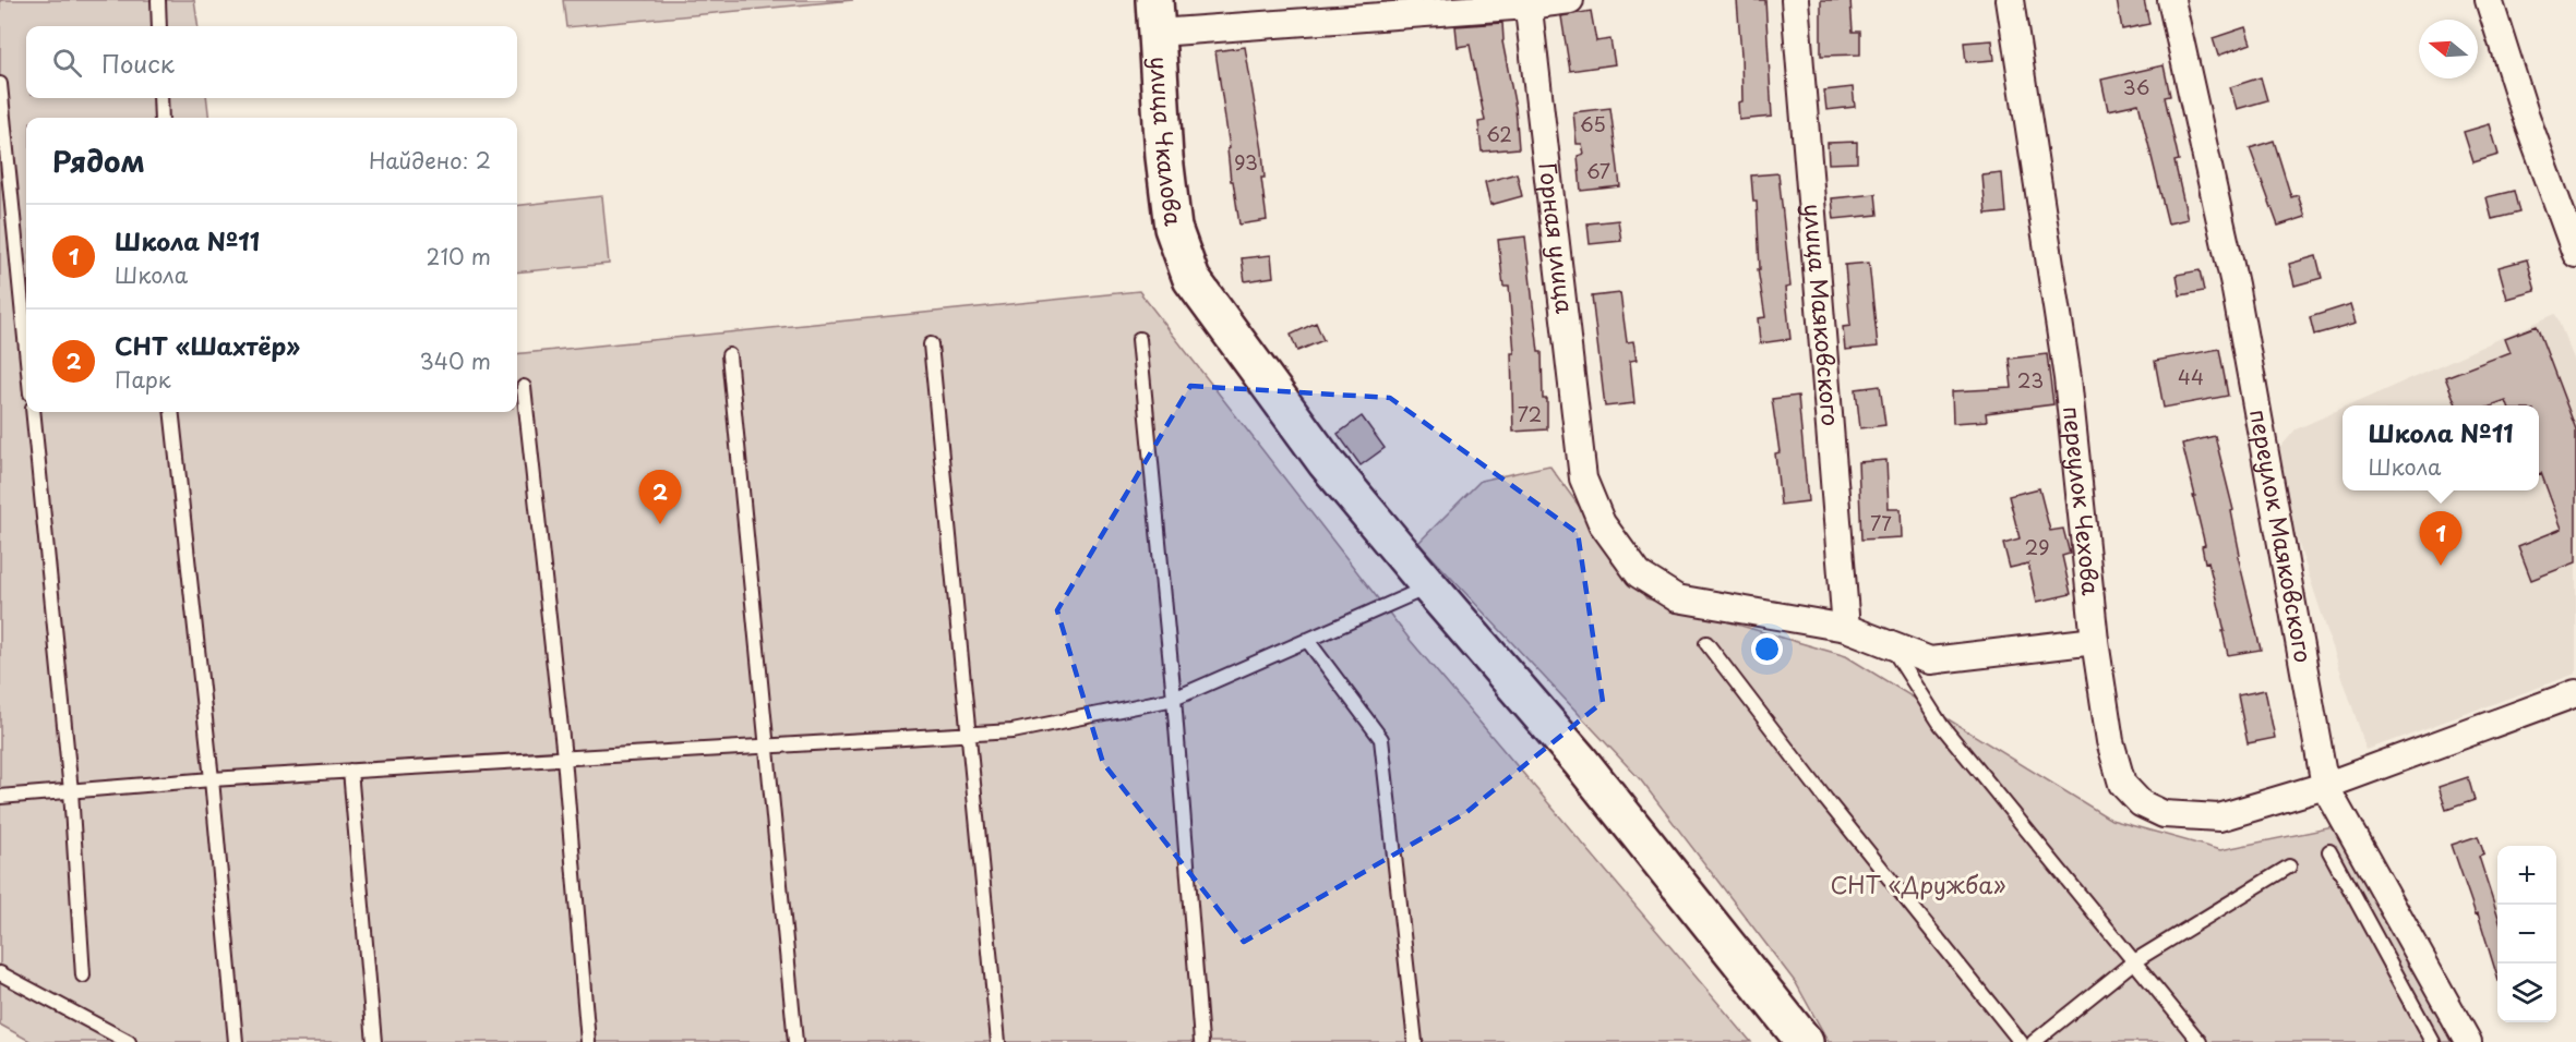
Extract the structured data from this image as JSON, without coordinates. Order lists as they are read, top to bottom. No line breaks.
{"streets":{"main road":["улица Чкалова"],"street":["Горная улица","улица Маяковского","переулок Чехова","переулок Маяковского"]},"crossings":[["Горная улица","улица Маяковского"],["Горная улица","переулок Чехова"],["переулок Чехова","переулок Маяковского"]],"parks":["СНТ «Дружба»"],"house_numbers":["36","65","62","93","67","44","23","72","77","29"],"north":"left","page":{"search":"Поиск","heading":["Рядом","Найдено: 2"],"list":[{"mark":"1","name":"Школа №11","note":"Школа","value":"210 m"},{"mark":"2","name":"СНТ «Шахтёр»","note":"Парк","value":"340 m"}],"popup":["Школа №11","Школа"],"pins":["2","1"],"map_buttons":["+","−"]}}
